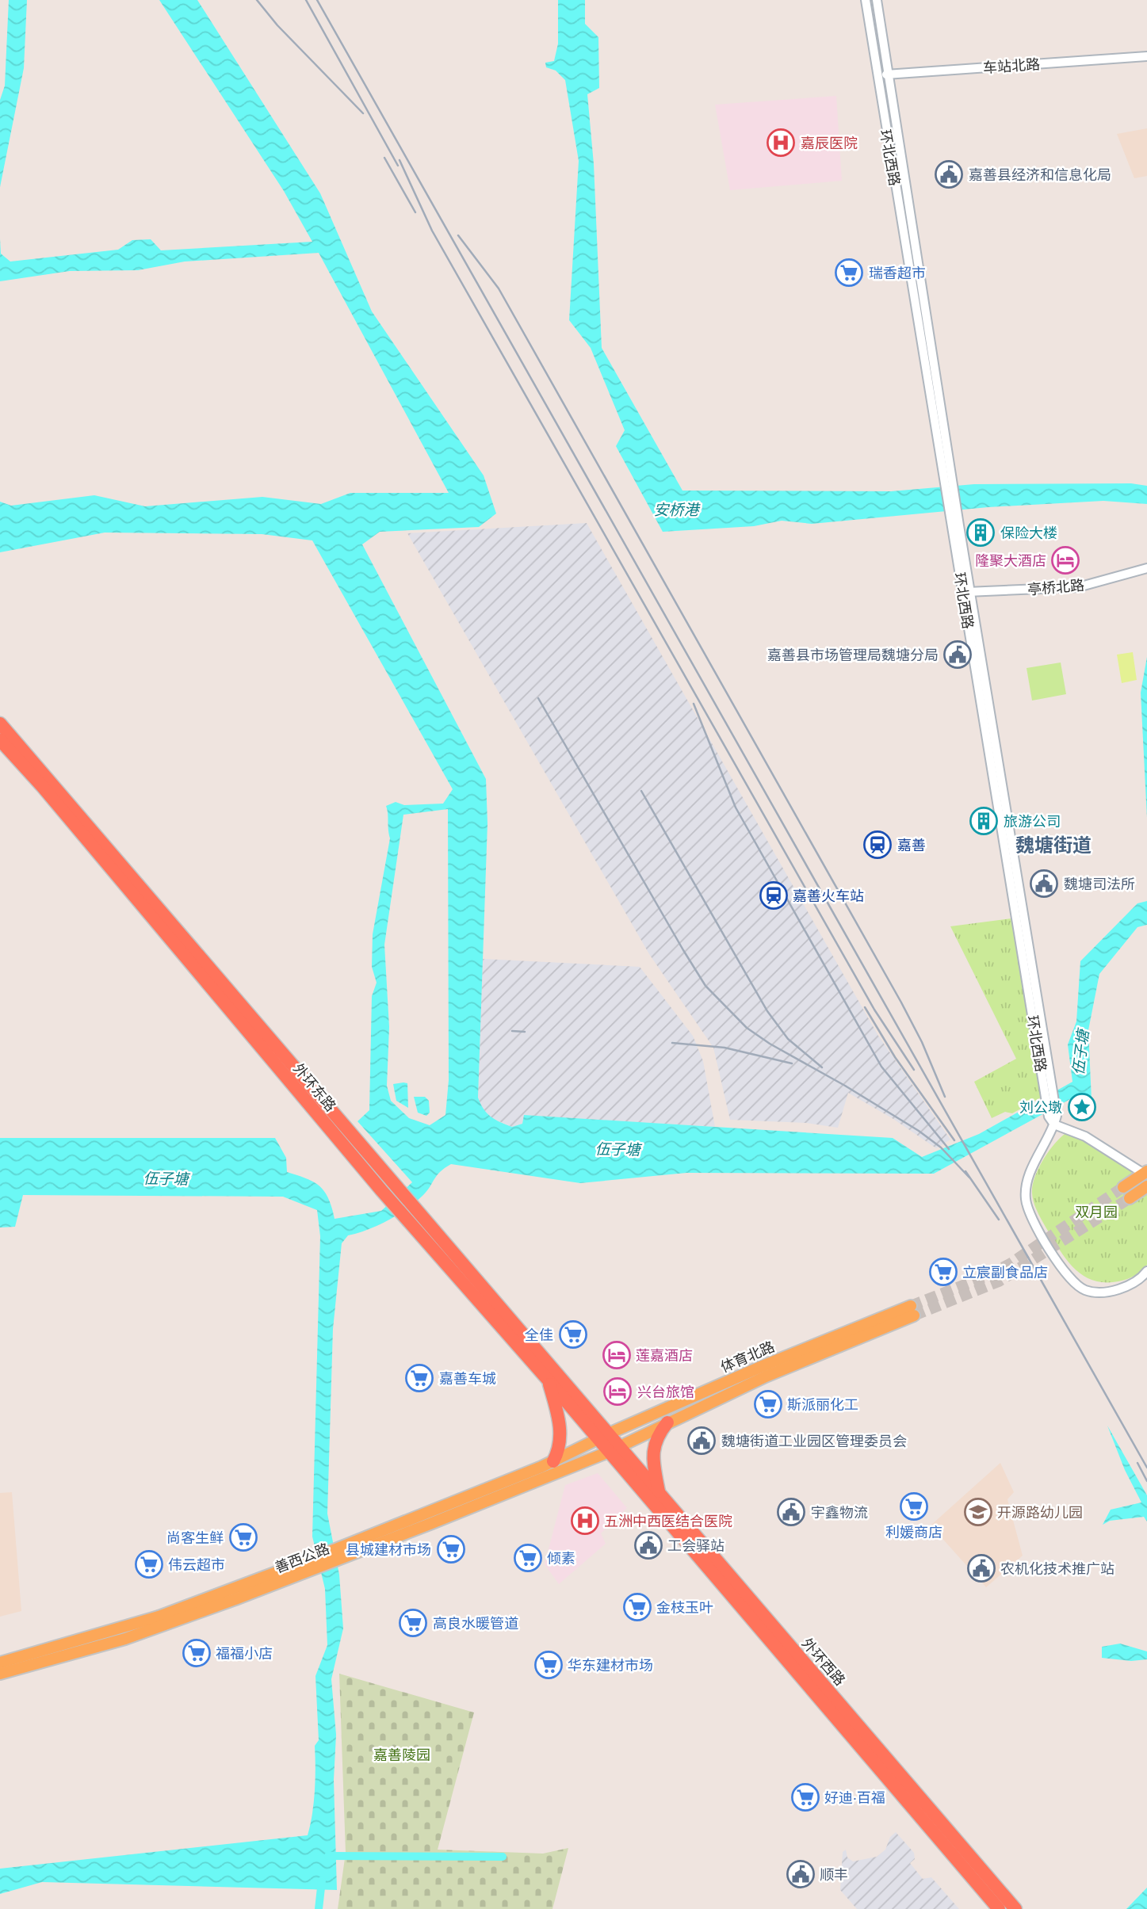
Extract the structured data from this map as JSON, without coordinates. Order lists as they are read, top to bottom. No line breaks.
{"streets":{"highway":["外环东路","外环西路"],"main road":["体育北路","善西公路"],"street":["车站北路","环北西路","亭桥北路"]},"crossings":[["车站北路","环北西路"],["环北西路","亭桥北路"],["外环东路","体育北路"],["外环东路","善西公路"],["外环东路","外环西路"],["体育北路","善西公路"],["体育北路","外环西路"],["善西公路","外环西路"]],"districts":["魏塘街道"],"water":["安桥港","伍子塘"],"parks":["双月园","嘉善陵园"],"places":{"hospital":["嘉辰医院","五洲中西医结合医院"],"public building":["嘉善县经济和信息化局","嘉善县市场管理局魏塘分局","魏塘司法所","魏塘街道工业园区管理委员会","宇鑫物流","工会驿站","农机化技术推广站","顺丰"],"supermarket":["瑞香超市","立宸副食品店","全佳","嘉善车城","斯派丽化工","利媛商店","尚客生鲜","县城建材市场","倾素","伟云超市","金枝玉叶","高良水暖管道","福福小店","华东建材市场","好迪·百福"],"building":["保险大楼","旅游公司"],"hotel":["隆聚大酒店","莲嘉酒店","兴台旅馆"],"station":["嘉善","嘉善火车站"],"place":["刘公墩"],"school or university":["开源路幼儿园"]}}
